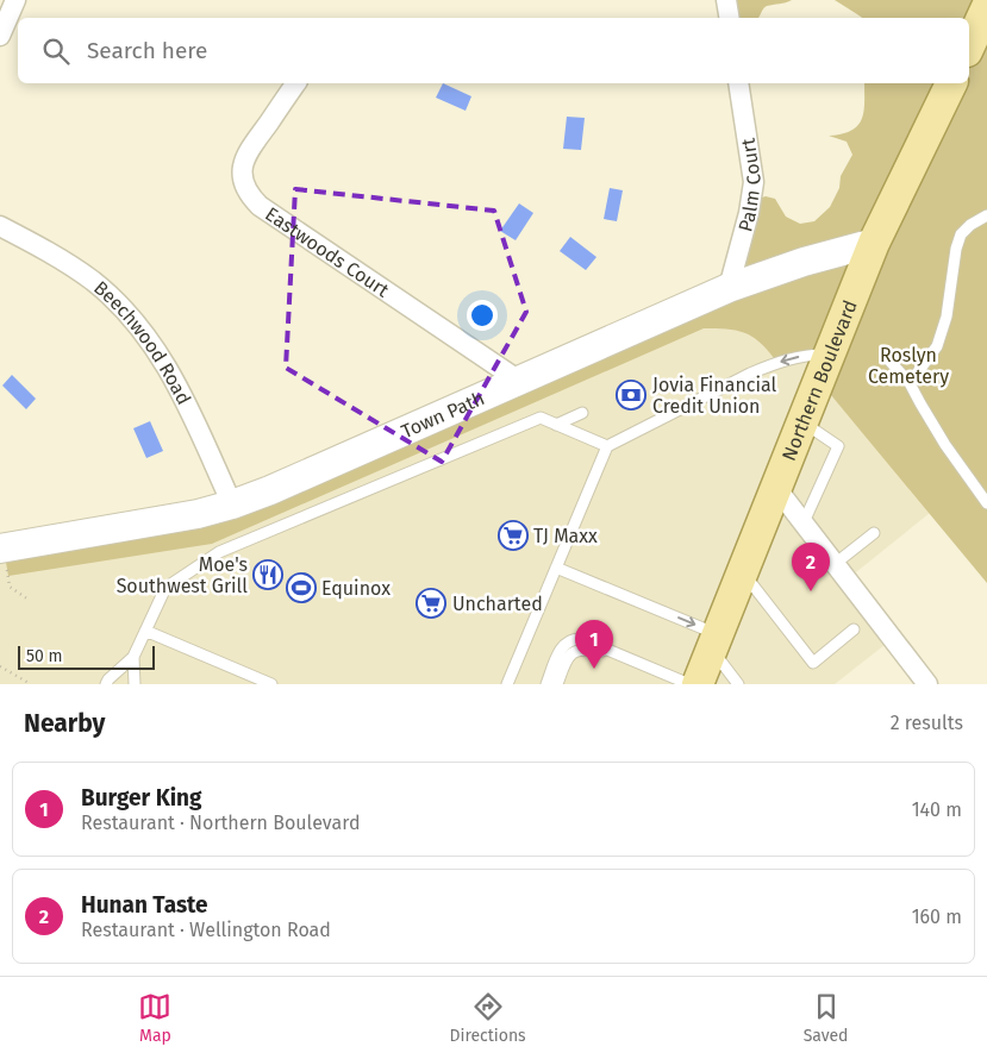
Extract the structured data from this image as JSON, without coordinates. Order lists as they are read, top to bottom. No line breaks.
{"streets":{"main road":["Northern Boulevard"],"street":["Palm Court","Eastwoods Court","Beechwood Road","Town Path"]},"crossings":[["Palm Court","Town Path"],["Eastwoods Court","Town Path"],["Beechwood Road","Town Path"],["Northern Boulevard","Town Path"]],"parks":["Roslyn Cemetery"],"places":{"bank":["Jovia Financial Credit Union"],"supermarket":["TJ Maxx","Uncharted"],"restaurant":["Moe's Southwest Grill"],"sports":["Equinox"]},"scale_bar":"50 m","page":{"search":"Search here","pins":["2","1"],"scale":"50 m","heading":["Nearby","2 results"],"list":[{"mark":"1","name":"Burger King","note":"Restaurant · Northern Boulevard","value":"140 m"},{"mark":"2","name":"Hunan Taste","note":"Restaurant · Wellington Road","value":"160 m"}],"nav":["Map","Directions","Saved"]}}
